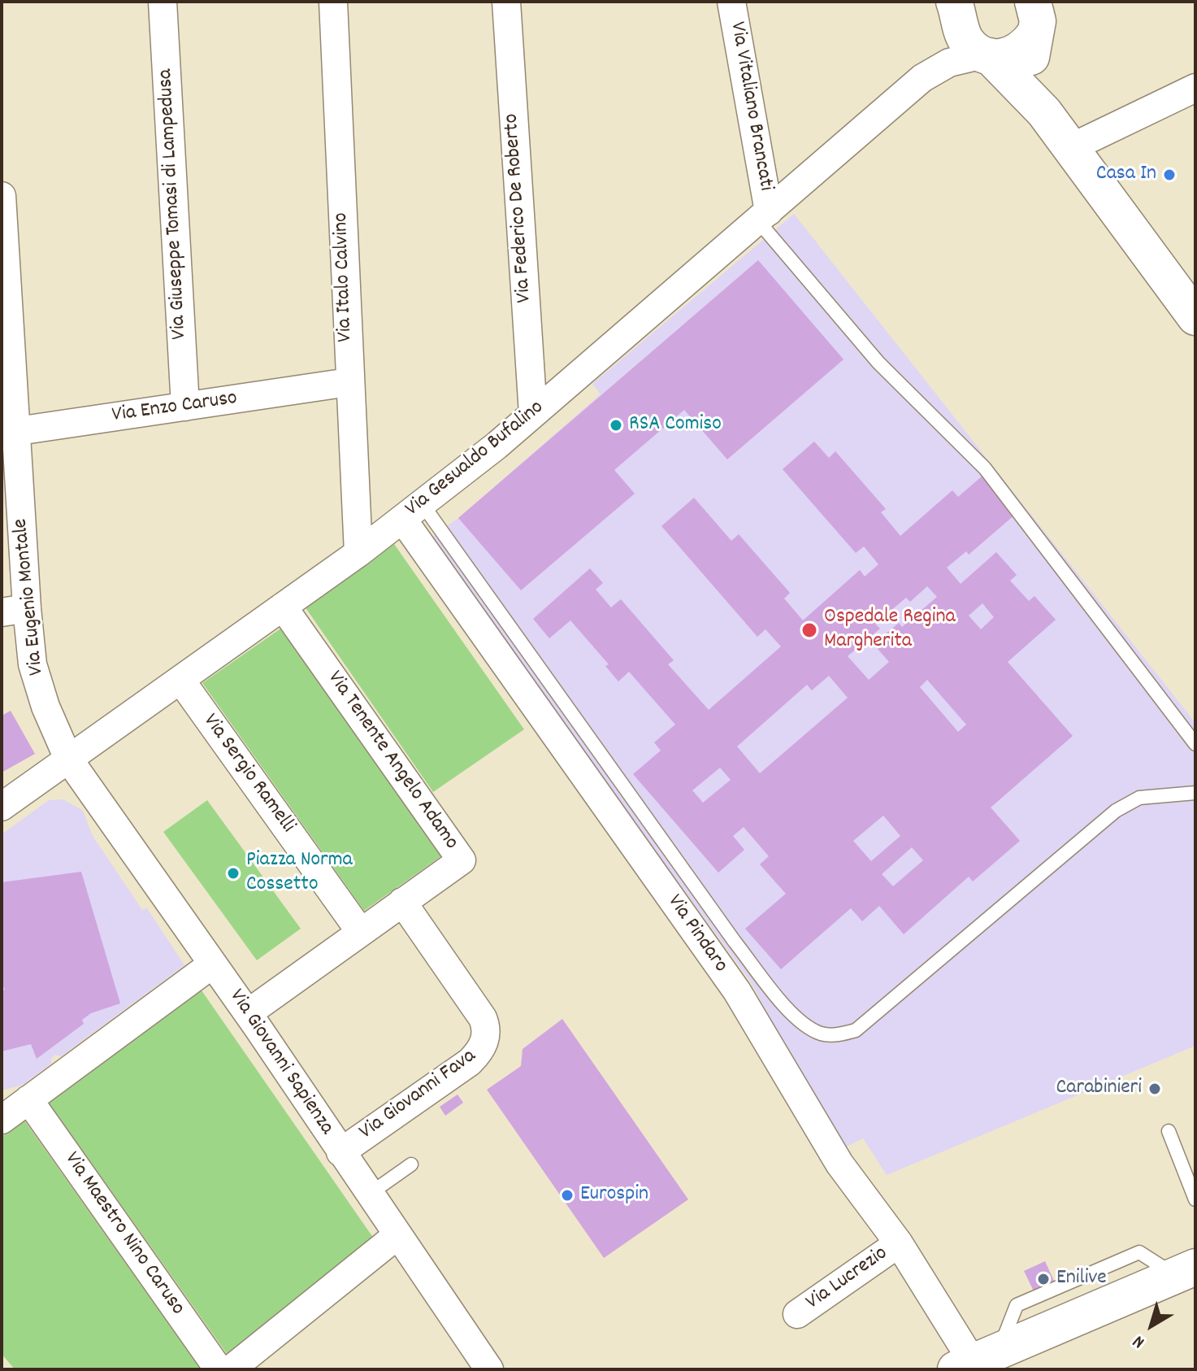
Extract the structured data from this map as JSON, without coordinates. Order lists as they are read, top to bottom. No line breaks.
{"streets":{"street":["Via Vitaliano Brancati","Via Giuseppe Tomasi di Lampedusa","Via Federico De Roberto","Via Italo Calvino","Via Enzo Caruso","Via Gesualdo Bufalino","Via Eugenio Montale","Via Tenente Angelo Adamo","Via Sergio Ramelli","Via Pindaro","Via Giovanni Sapienza","Via Giovanni Fava","Via Maestro Nino Caruso","Via Lucrezio"]},"crossings":[["Via Vitaliano Brancati","Via Gesualdo Bufalino"],["Via Giuseppe Tomasi di Lampedusa","Via Enzo Caruso"],["Via Federico De Roberto","Via Gesualdo Bufalino"],["Via Italo Calvino","Via Enzo Caruso"],["Via Italo Calvino","Via Gesualdo Bufalino"],["Via Enzo Caruso","Via Eugenio Montale"],["Via Gesualdo Bufalino","Via Eugenio Montale"],["Via Gesualdo Bufalino","Via Tenente Angelo Adamo"],["Via Gesualdo Bufalino","Via Sergio Ramelli"],["Via Gesualdo Bufalino","Via Pindaro"],["Via Gesualdo Bufalino","Via Giovanni Sapienza"],["Via Eugenio Montale","Via Giovanni Sapienza"],["Via Tenente Angelo Adamo","Via Sergio Ramelli"],["Via Tenente Angelo Adamo","Via Giovanni Sapienza"],["Via Tenente Angelo Adamo","Via Giovanni Fava"],["Via Pindaro","Via Lucrezio"],["Via Giovanni Sapienza","Via Giovanni Fava"]],"places":["Casa In","RSA Comiso","Ospedale Regina Margherita","Piazza Norma Cossetto","Carabinieri","Eurospin","Enilive"],"north":"bottom left"}
